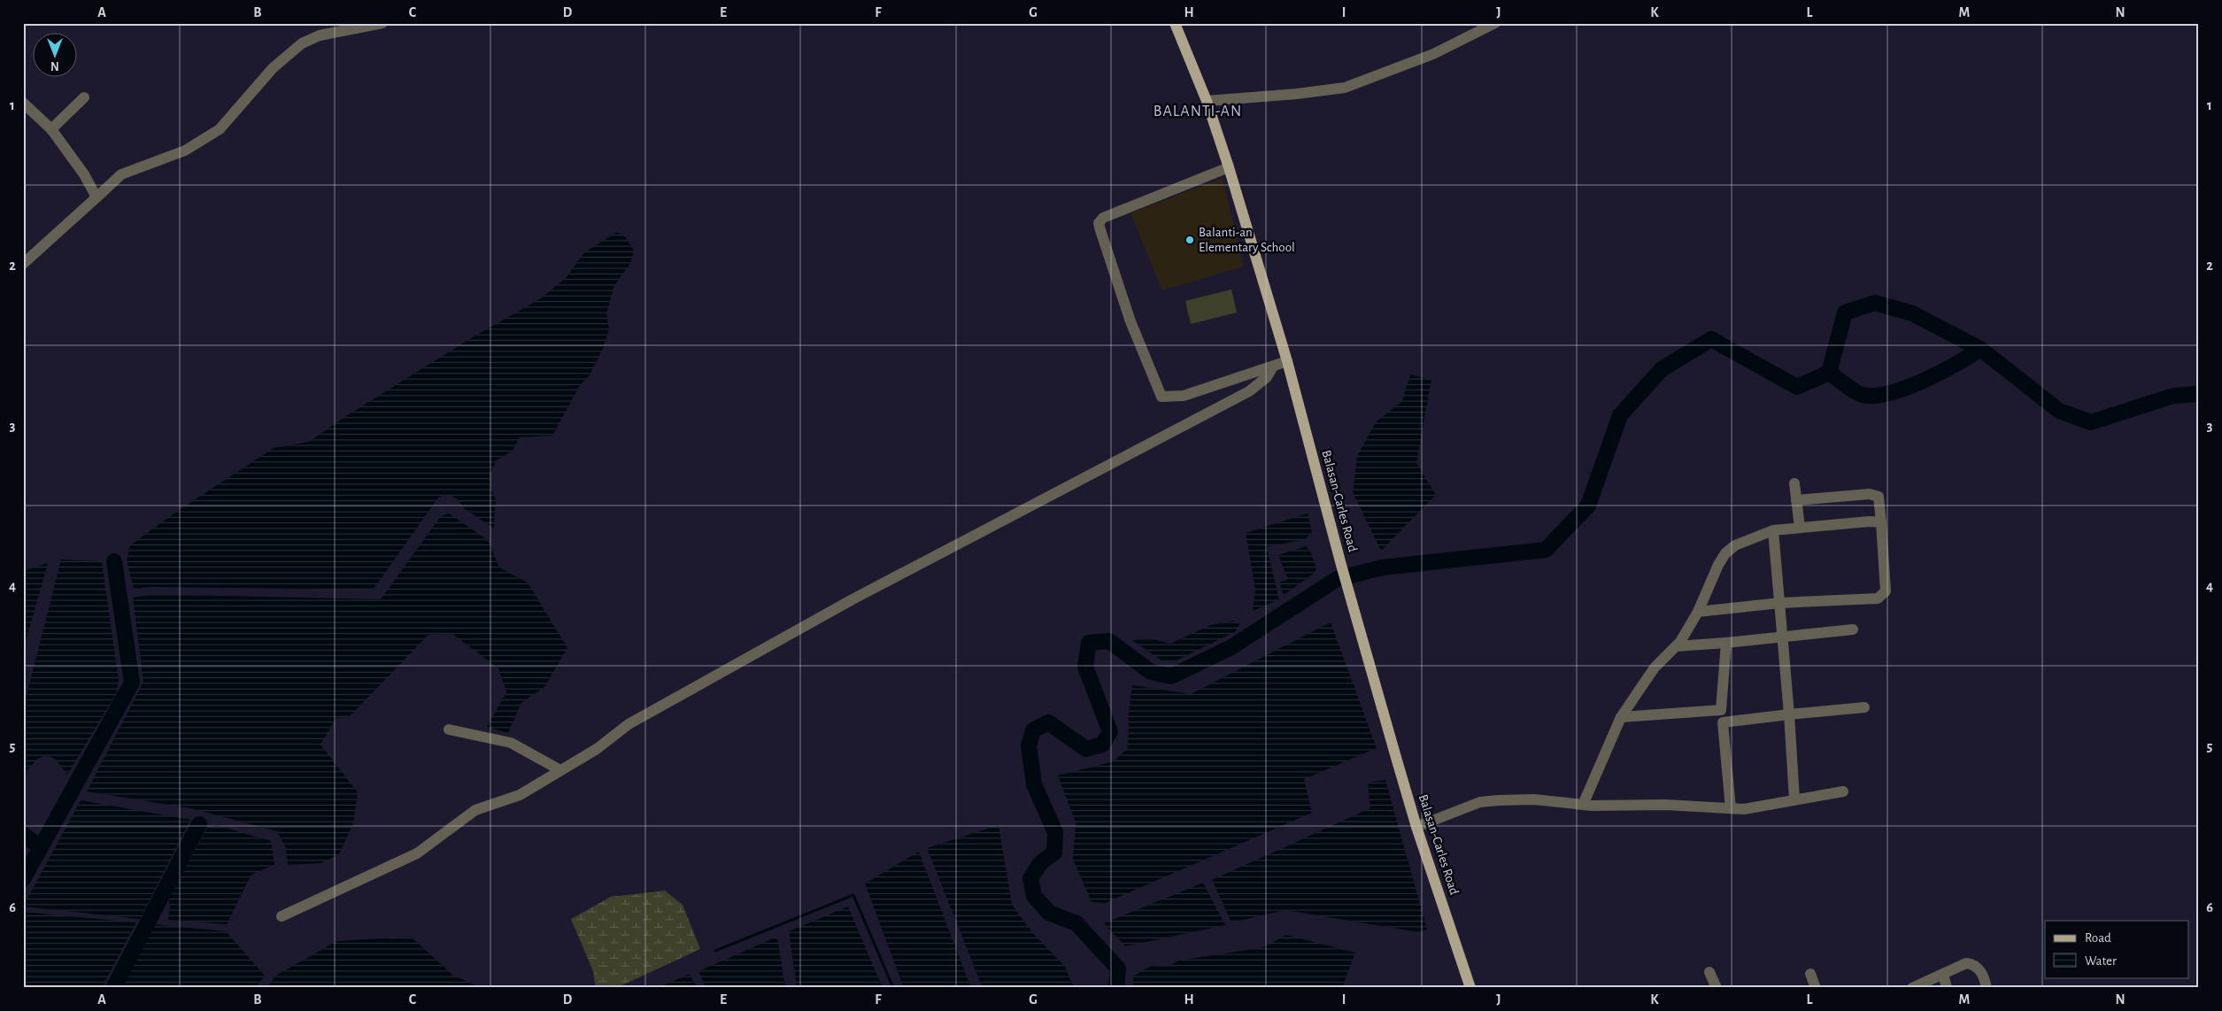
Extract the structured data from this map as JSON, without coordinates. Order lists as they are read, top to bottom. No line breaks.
{"streets":{"main road":["Balasan-Carles Road"]},"districts":["BALANTI-AN"],"places":["Balanti-an Elementary School"],"legend":["Road","Water"],"north":"bottom","grid":{"columns":["A","B","C","D","E","F","G","H","I","J","K","L","M","N"],"rows":["1","2","3","4","5","6"]}}
